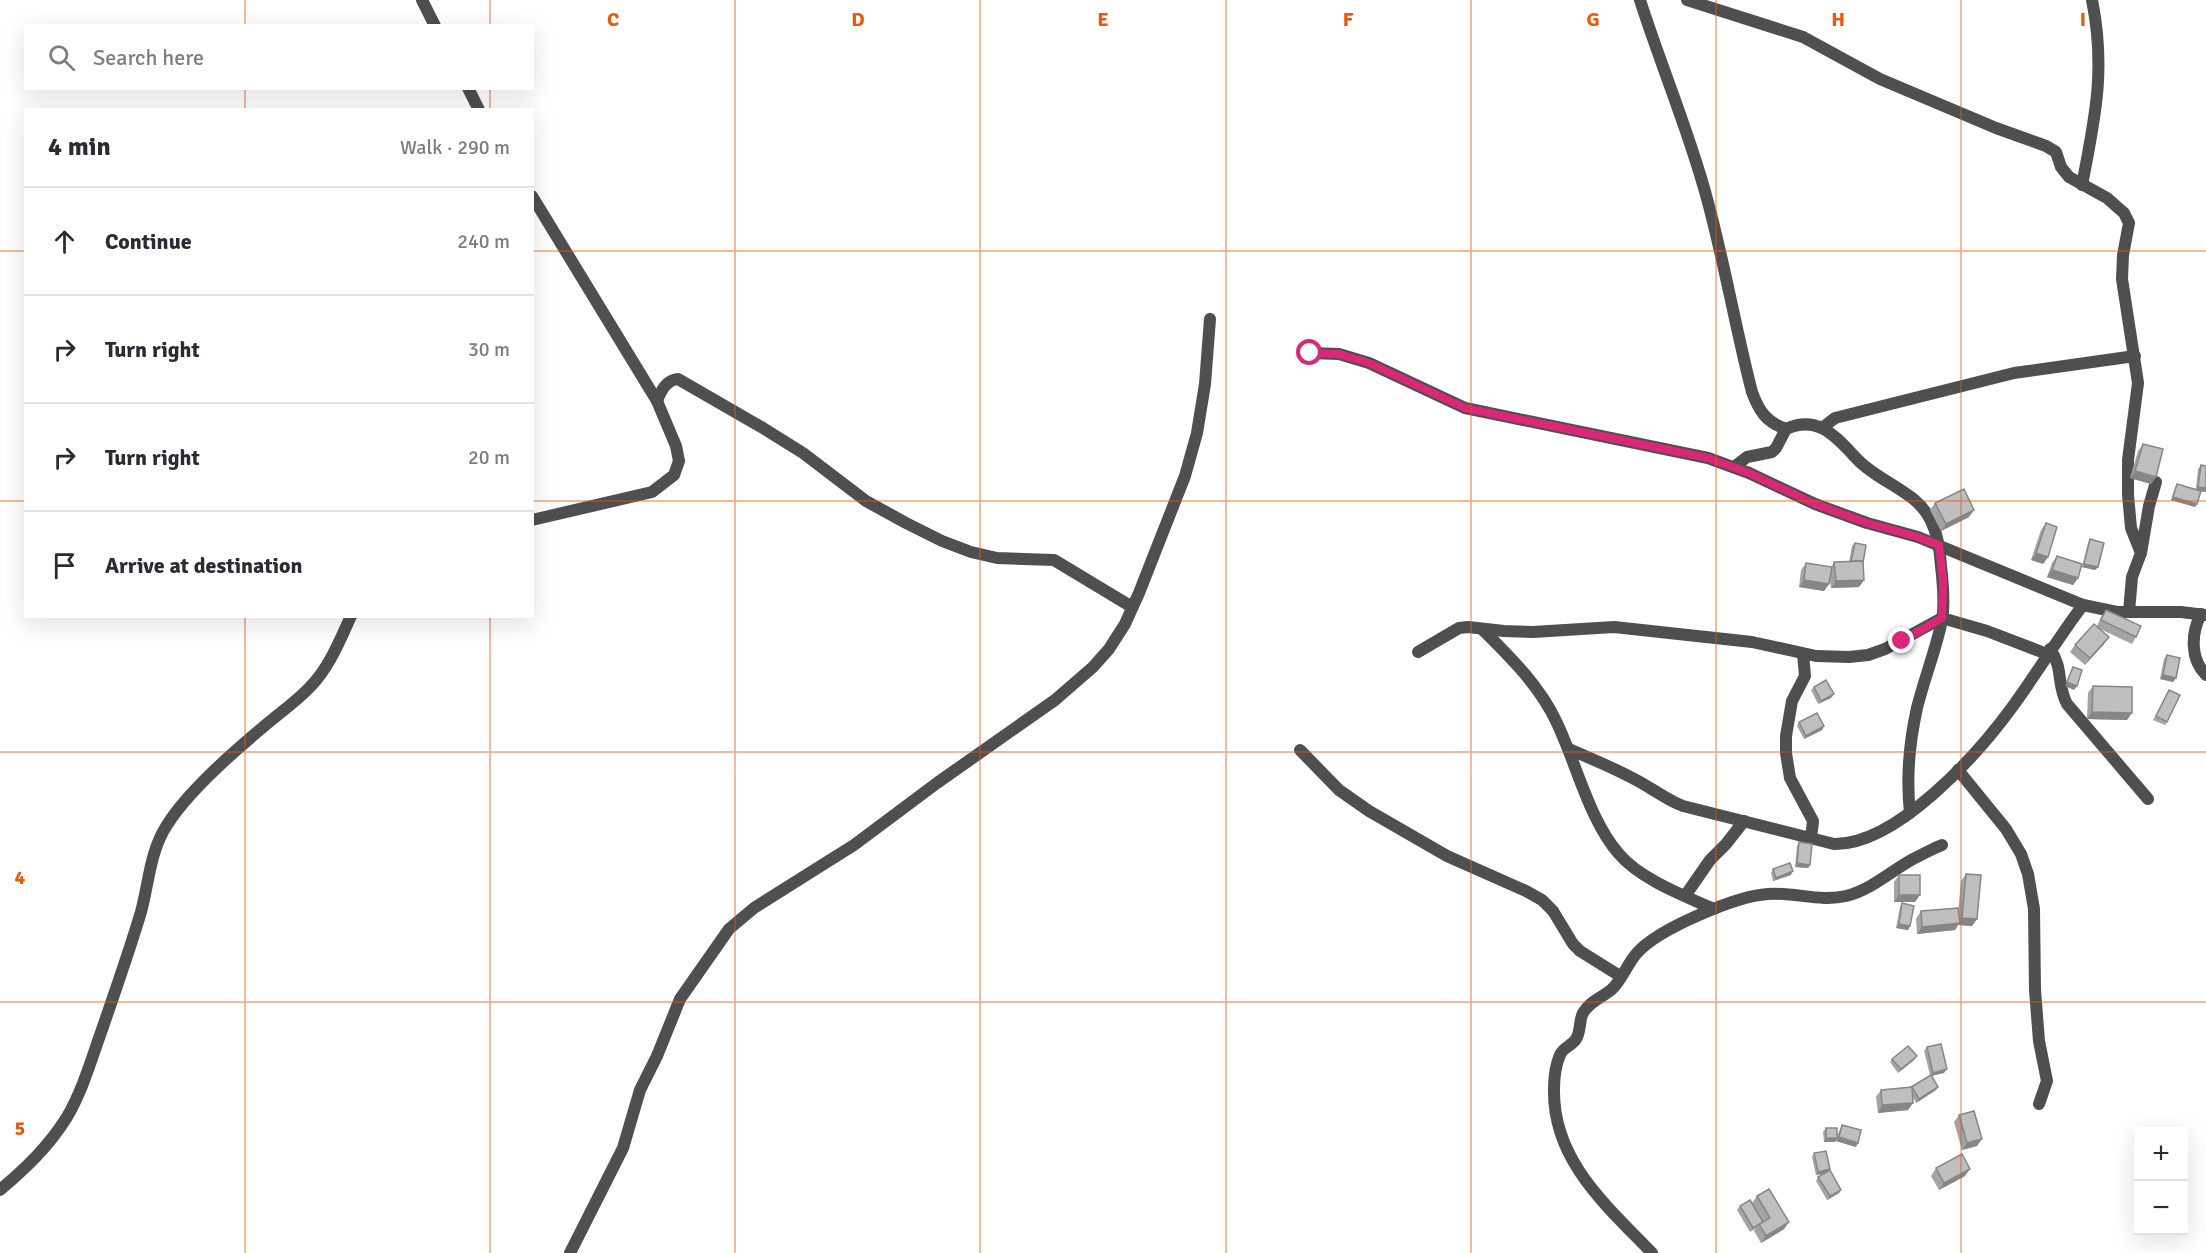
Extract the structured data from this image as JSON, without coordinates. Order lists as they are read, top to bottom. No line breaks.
{"page":{"search":"Search here","heading":["4 min","Walk · 290 m"],"list":[["Continue","240 m"],["Turn right","30 m"],["Turn right","20 m"],"Arrive at destination"],"map_buttons":["+","−"]},"grid":{"columns":["C","D","E","F","G","H","I"],"rows":["4","5"]}}
